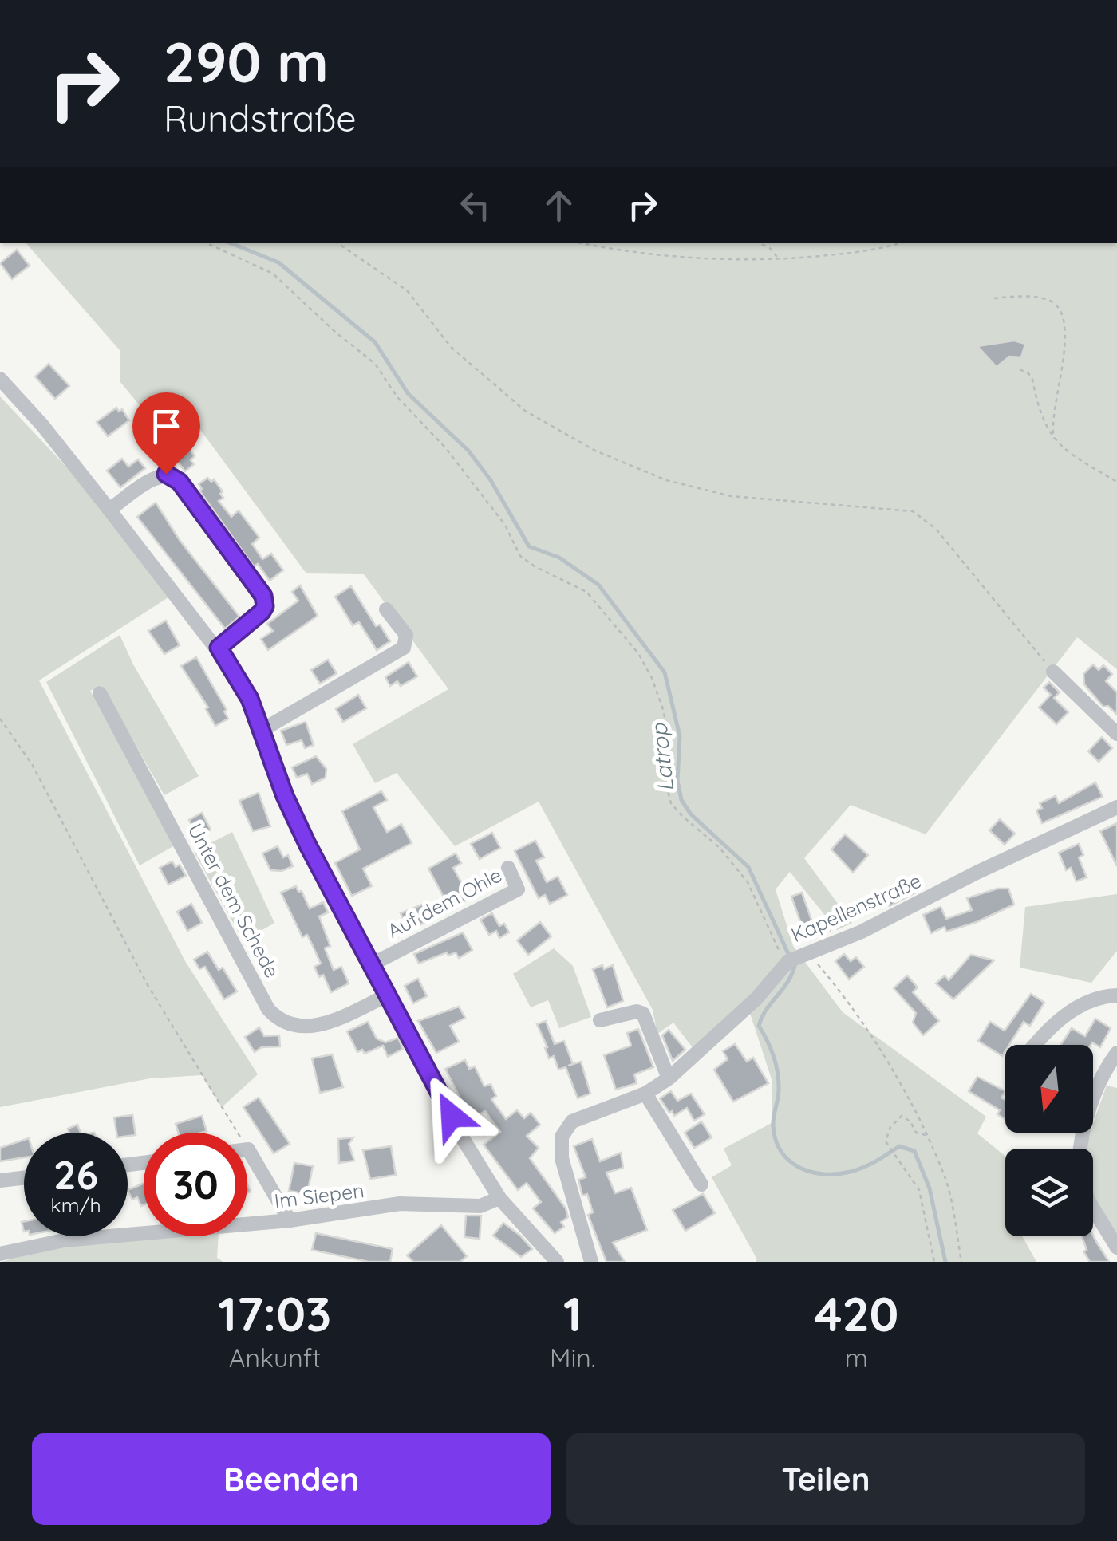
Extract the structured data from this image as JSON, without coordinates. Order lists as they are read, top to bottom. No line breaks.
{"streets":{"street":["Unter dem Schede","Auf dem Ohle","Kapellenstraße","Im Siepen"]},"water":["Latrop"],"north":"bottom","page":{"turn":["290 m","Rundstraße"],"speed":"26 km/h","limit":"30","eta":["17:03","Ankunft","1","Min.","420","m"],"buttons":["Beenden","Teilen"]}}
